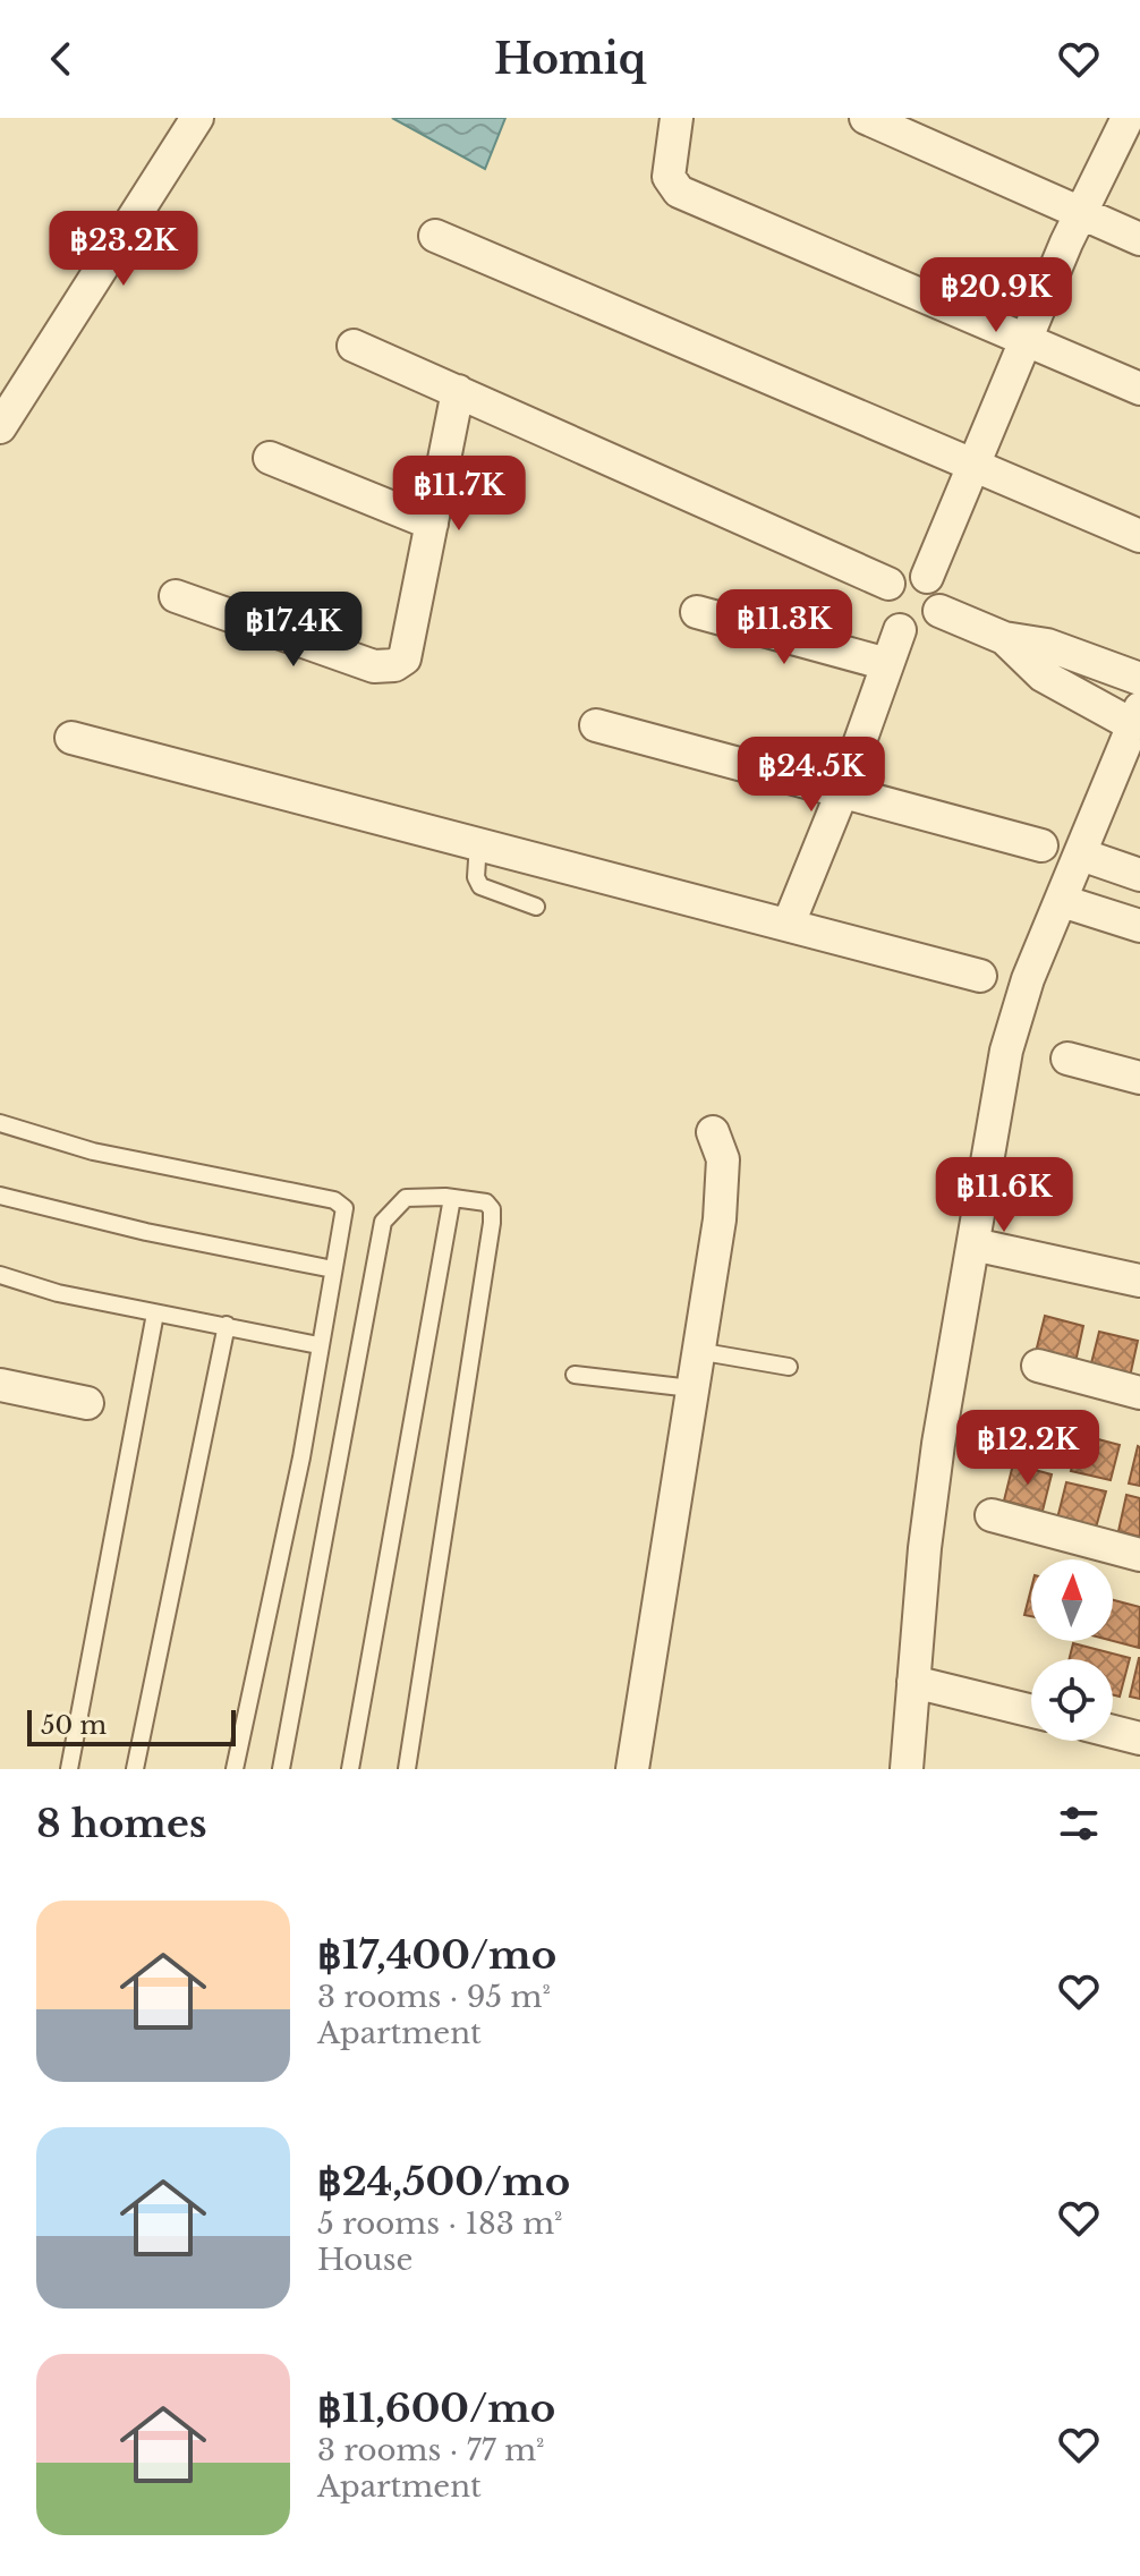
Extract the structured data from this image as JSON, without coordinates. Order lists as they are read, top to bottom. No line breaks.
{"scale_bar":"50 m","north":"top","page":{"header":"Homiq","price":["฿23.2K","฿20.9K","฿11.7K","฿11.3K","฿17.4K","฿24.5K","฿11.6K","฿12.2K"],"scale":"50 m","heading":"8 homes","list":[{"name":"฿17,400/mo","note":"3 rooms · 95 m² · Apartment"},{"name":"฿24,500/mo","note":"5 rooms · 183 m² · House"},{"name":"฿11,600/mo","note":"3 rooms · 77 m² · Apartment"}]}}
